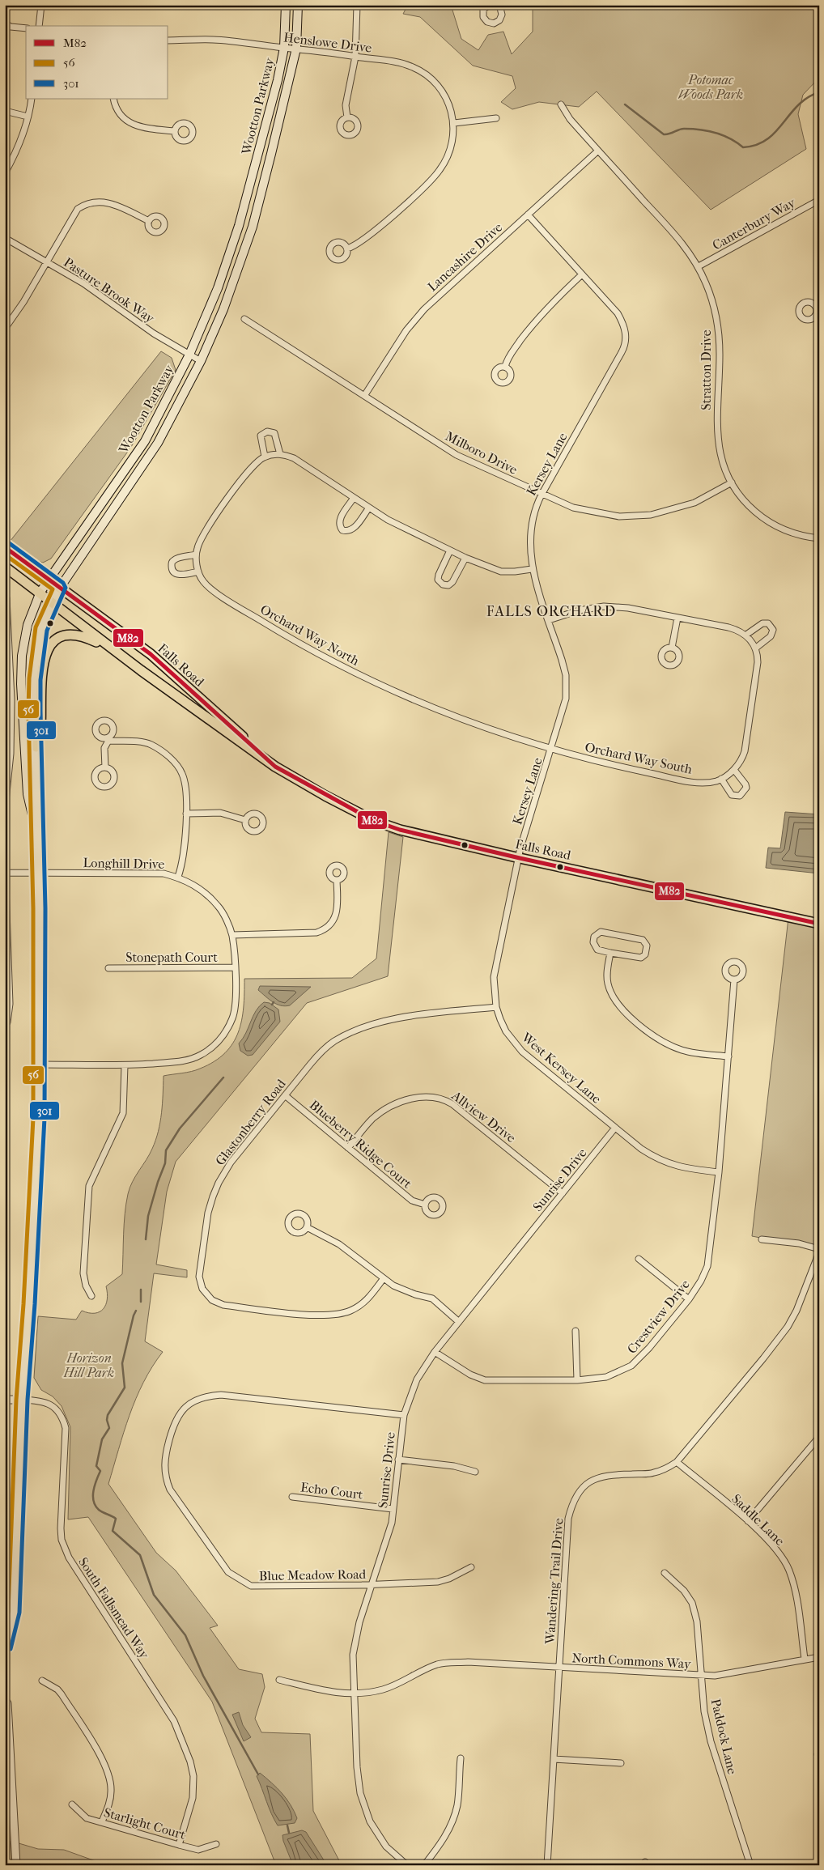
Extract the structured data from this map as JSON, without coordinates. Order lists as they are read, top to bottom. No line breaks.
{"streets":{"main road":["Wootton Parkway","Falls Road"],"street":["Henslowe Drive","Canterbury Way","Lancashire Drive","Pasture Brook Way","Stratton Drive","Milboro Drive","Kersey Lane","Orchard Way North","Orchard Way South","Longhill Drive","Stonepath Court","West Kersey Lane","Allview Drive","Glastonberry Road","Blueberry Ridge Court","Sunrise Drive","Crestview Drive","Echo Court","Saddle Lane","Blue Meadow Road","Wandering Trail Drive","South Fallsmead Way","North Commons Way","Paddock Lane","Starlight Court"]},"crossings":[["Henslowe Drive","Wootton Parkway"],["Wootton Parkway","Pasture Brook Way"],["Wootton Parkway","Falls Road"],["Wootton Parkway","Longhill Drive"],["Wootton Parkway","South Fallsmead Way"],["Canterbury Way","Stratton Drive"],["Lancashire Drive","Stratton Drive"],["Lancashire Drive","Milboro Drive"],["Lancashire Drive","Kersey Lane"],["Stratton Drive","Milboro Drive"],["Milboro Drive","Kersey Lane"],["Kersey Lane","Orchard Way North"],["Kersey Lane","Falls Road"],["Kersey Lane","Orchard Way South"],["Kersey Lane","West Kersey Lane"],["Orchard Way North","Orchard Way South"],["Falls Road","West Kersey Lane"],["Longhill Drive","Stonepath Court"],["West Kersey Lane","Glastonberry Road"],["West Kersey Lane","Sunrise Drive"],["West Kersey Lane","Crestview Drive"],["Allview Drive","Blueberry Ridge Court"],["Allview Drive","Sunrise Drive"],["Glastonberry Road","Blueberry Ridge Court"],["Sunrise Drive","Crestview Drive"],["Sunrise Drive","Echo Court"],["Sunrise Drive","Blue Meadow Road"],["Sunrise Drive","North Commons Way"],["Saddle Lane","Wandering Trail Drive"],["Saddle Lane","North Commons Way"],["Wandering Trail Drive","North Commons Way"],["South Fallsmead Way","Starlight Court"],["North Commons Way","Paddock Lane"]],"districts":["FALLS ORCHARD"],"parks":["Potomac Woods Park","Horizon Hill Park"],"lines":["transit line 301","transit line M82","transit line 56"],"legend":["M82","56","301"]}
